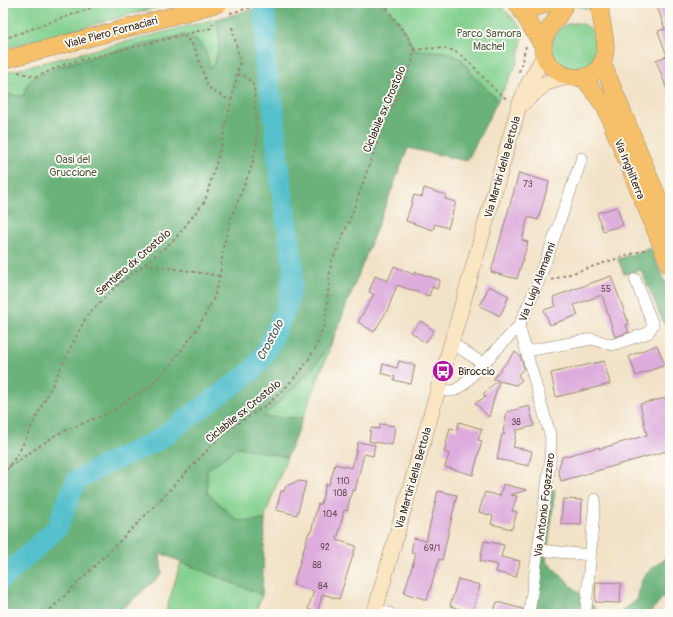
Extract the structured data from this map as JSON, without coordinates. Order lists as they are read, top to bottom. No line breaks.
{"streets":{"main road":["Viale Piero Fornaciari","Via Martiri della Bettola","Via Inghilterra"],"street":["Via Luigi Alamanni","Via Antonio Fogazzaro"],"path":["Ciclabile sx Crostolo","Sentiero dx Crostolo"]},"crossings":[["Via Martiri della Bettola","Via Inghilterra"],["Via Martiri della Bettola","Via Luigi Alamanni"],["Via Luigi Alamanni","Via Antonio Fogazzaro"]],"water":["Crostolo"],"parks":["Parco Samora Machel","Oasi del Gruccione"],"places":{"bus stop":["Biroccio"]},"house_numbers":["73","55","38","110","108","104","92","69/1","88","84"]}
